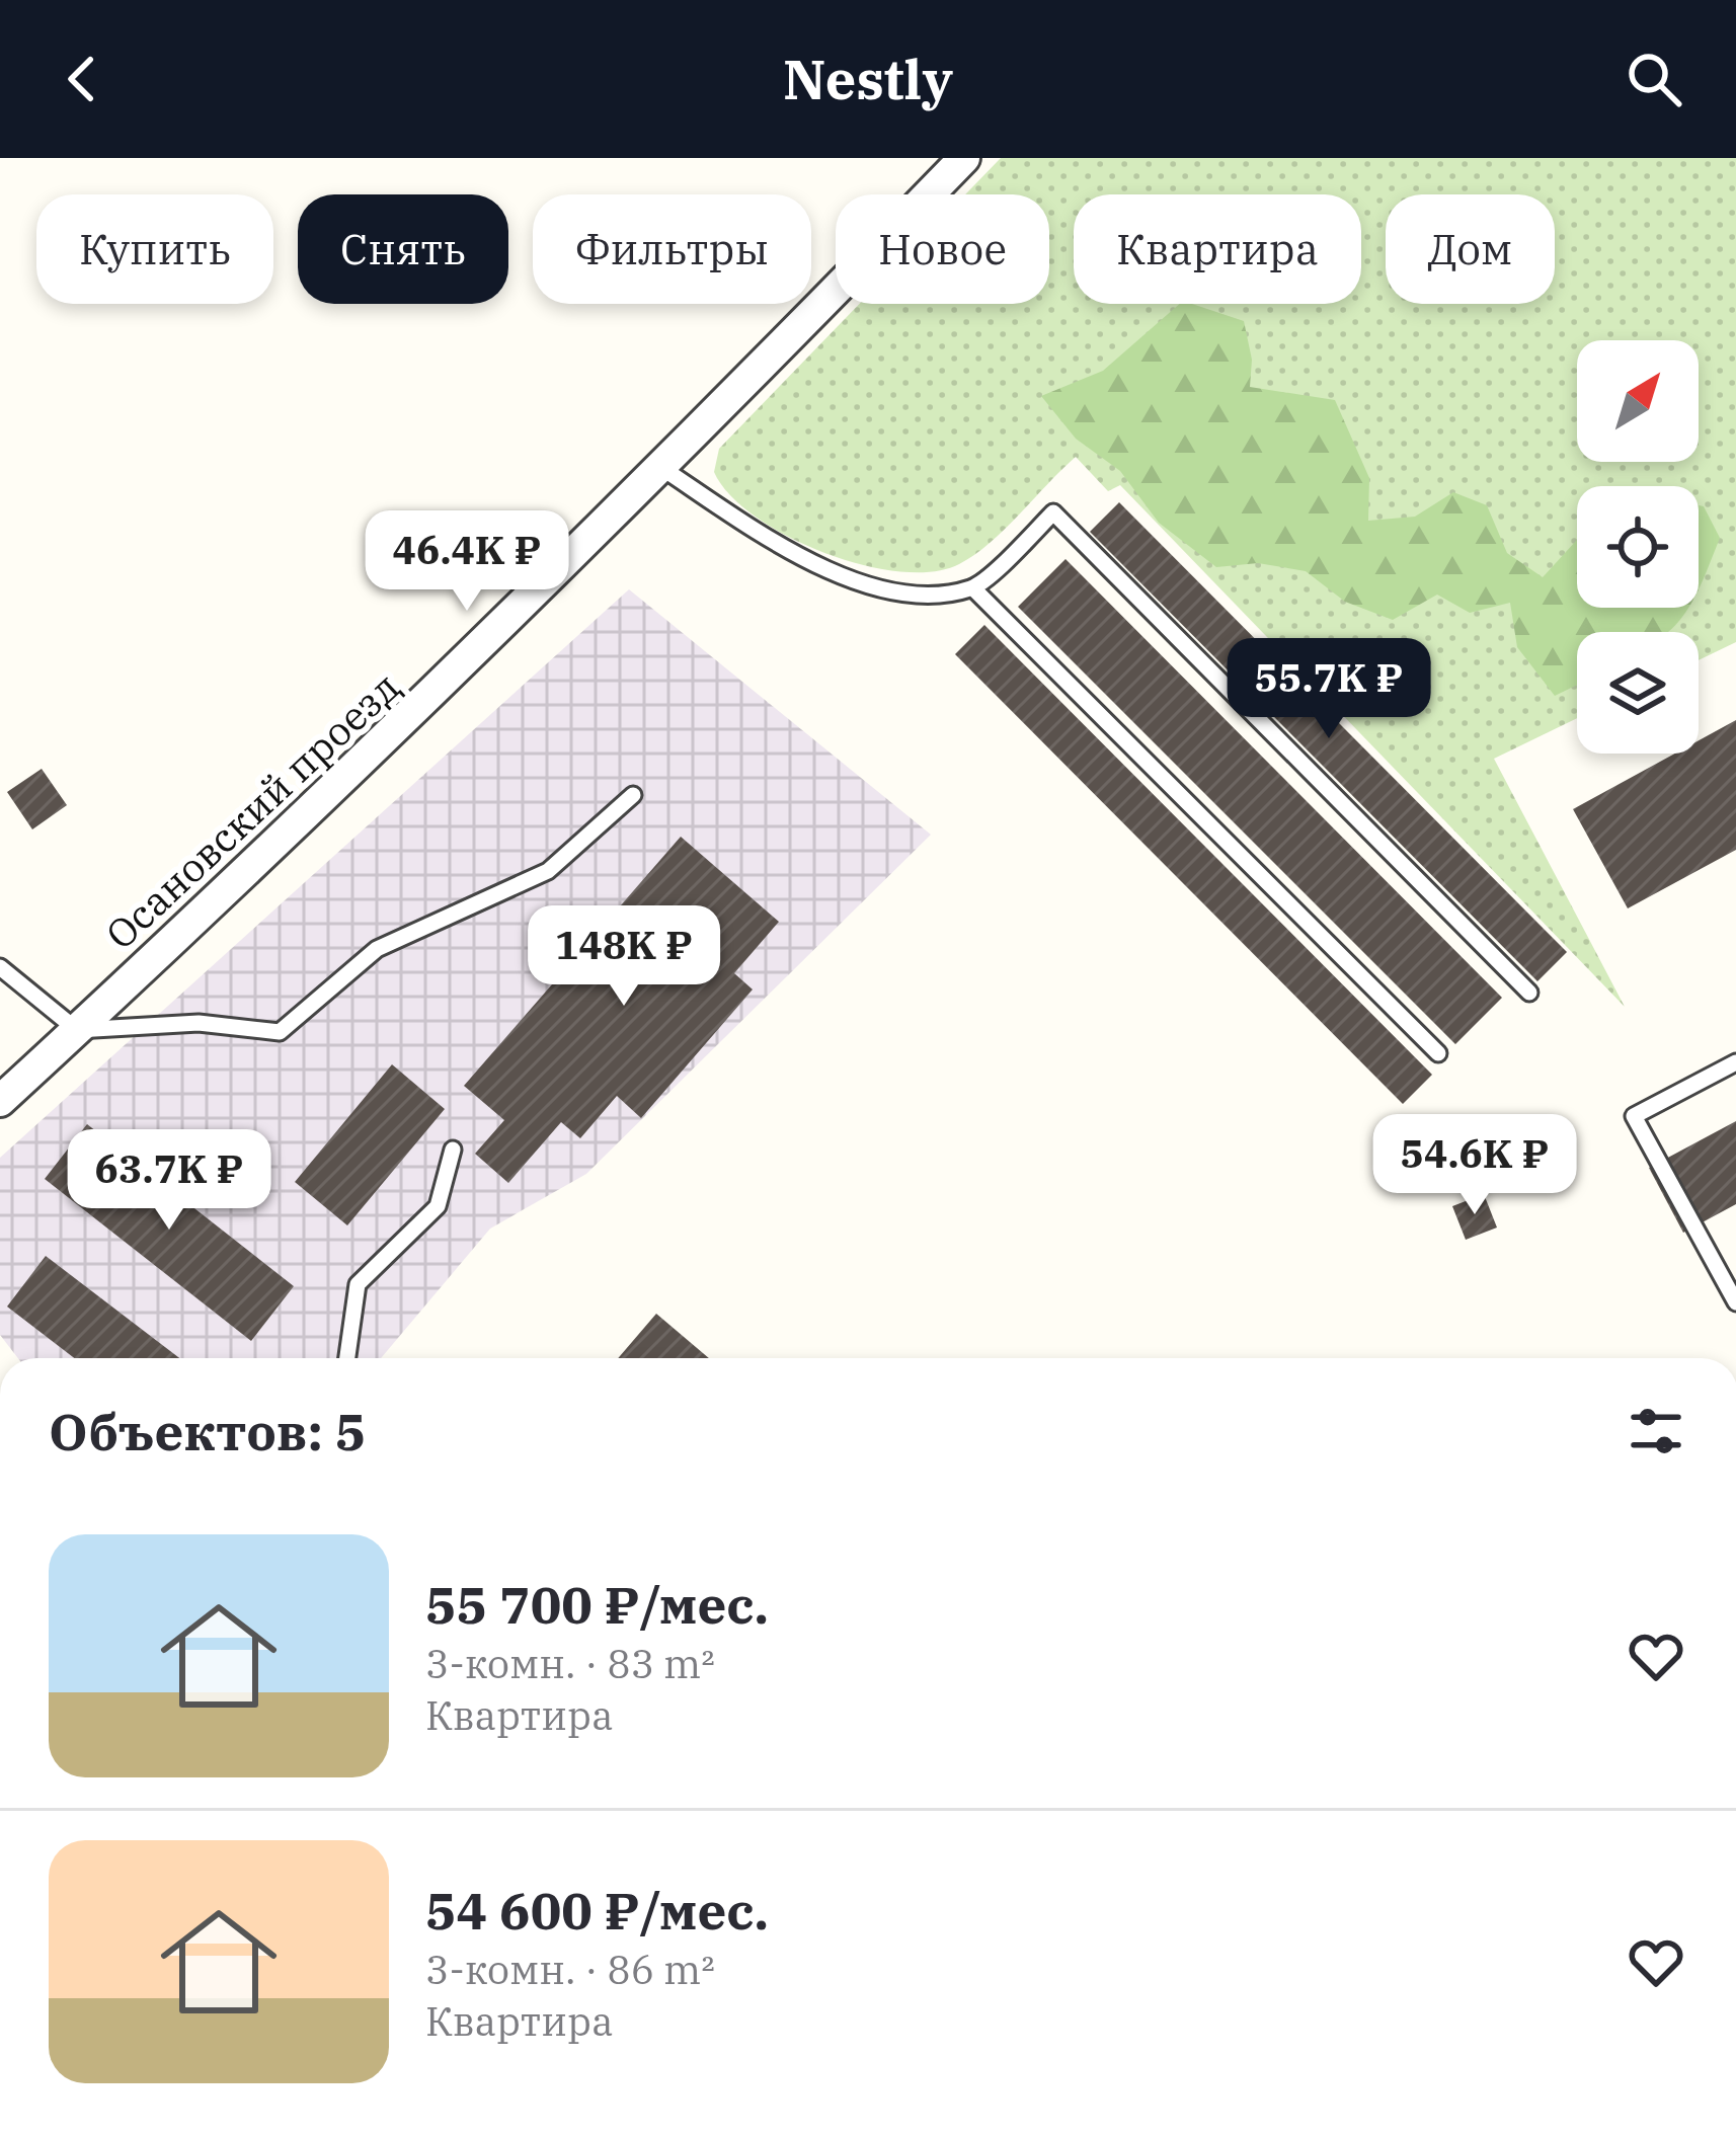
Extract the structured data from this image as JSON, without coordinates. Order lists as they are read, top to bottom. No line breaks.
{"streets":{"street":["Осановский проезд"]},"north":"top right","page":{"header":"Nestly","chip":["Купить","Снять","Фильтры","Новое","Квартира","Дом"],"price":["46.4K ₽","55.7K ₽","148K ₽","54.6K ₽","63.7K ₽"],"heading":"Объектов: 5","list":[{"name":"55 700 ₽/мес.","note":"3-комн. · 83 m² · Квартира"},{"name":"54 600 ₽/мес.","note":"3-комн. · 86 m² · Квартира"}]}}
